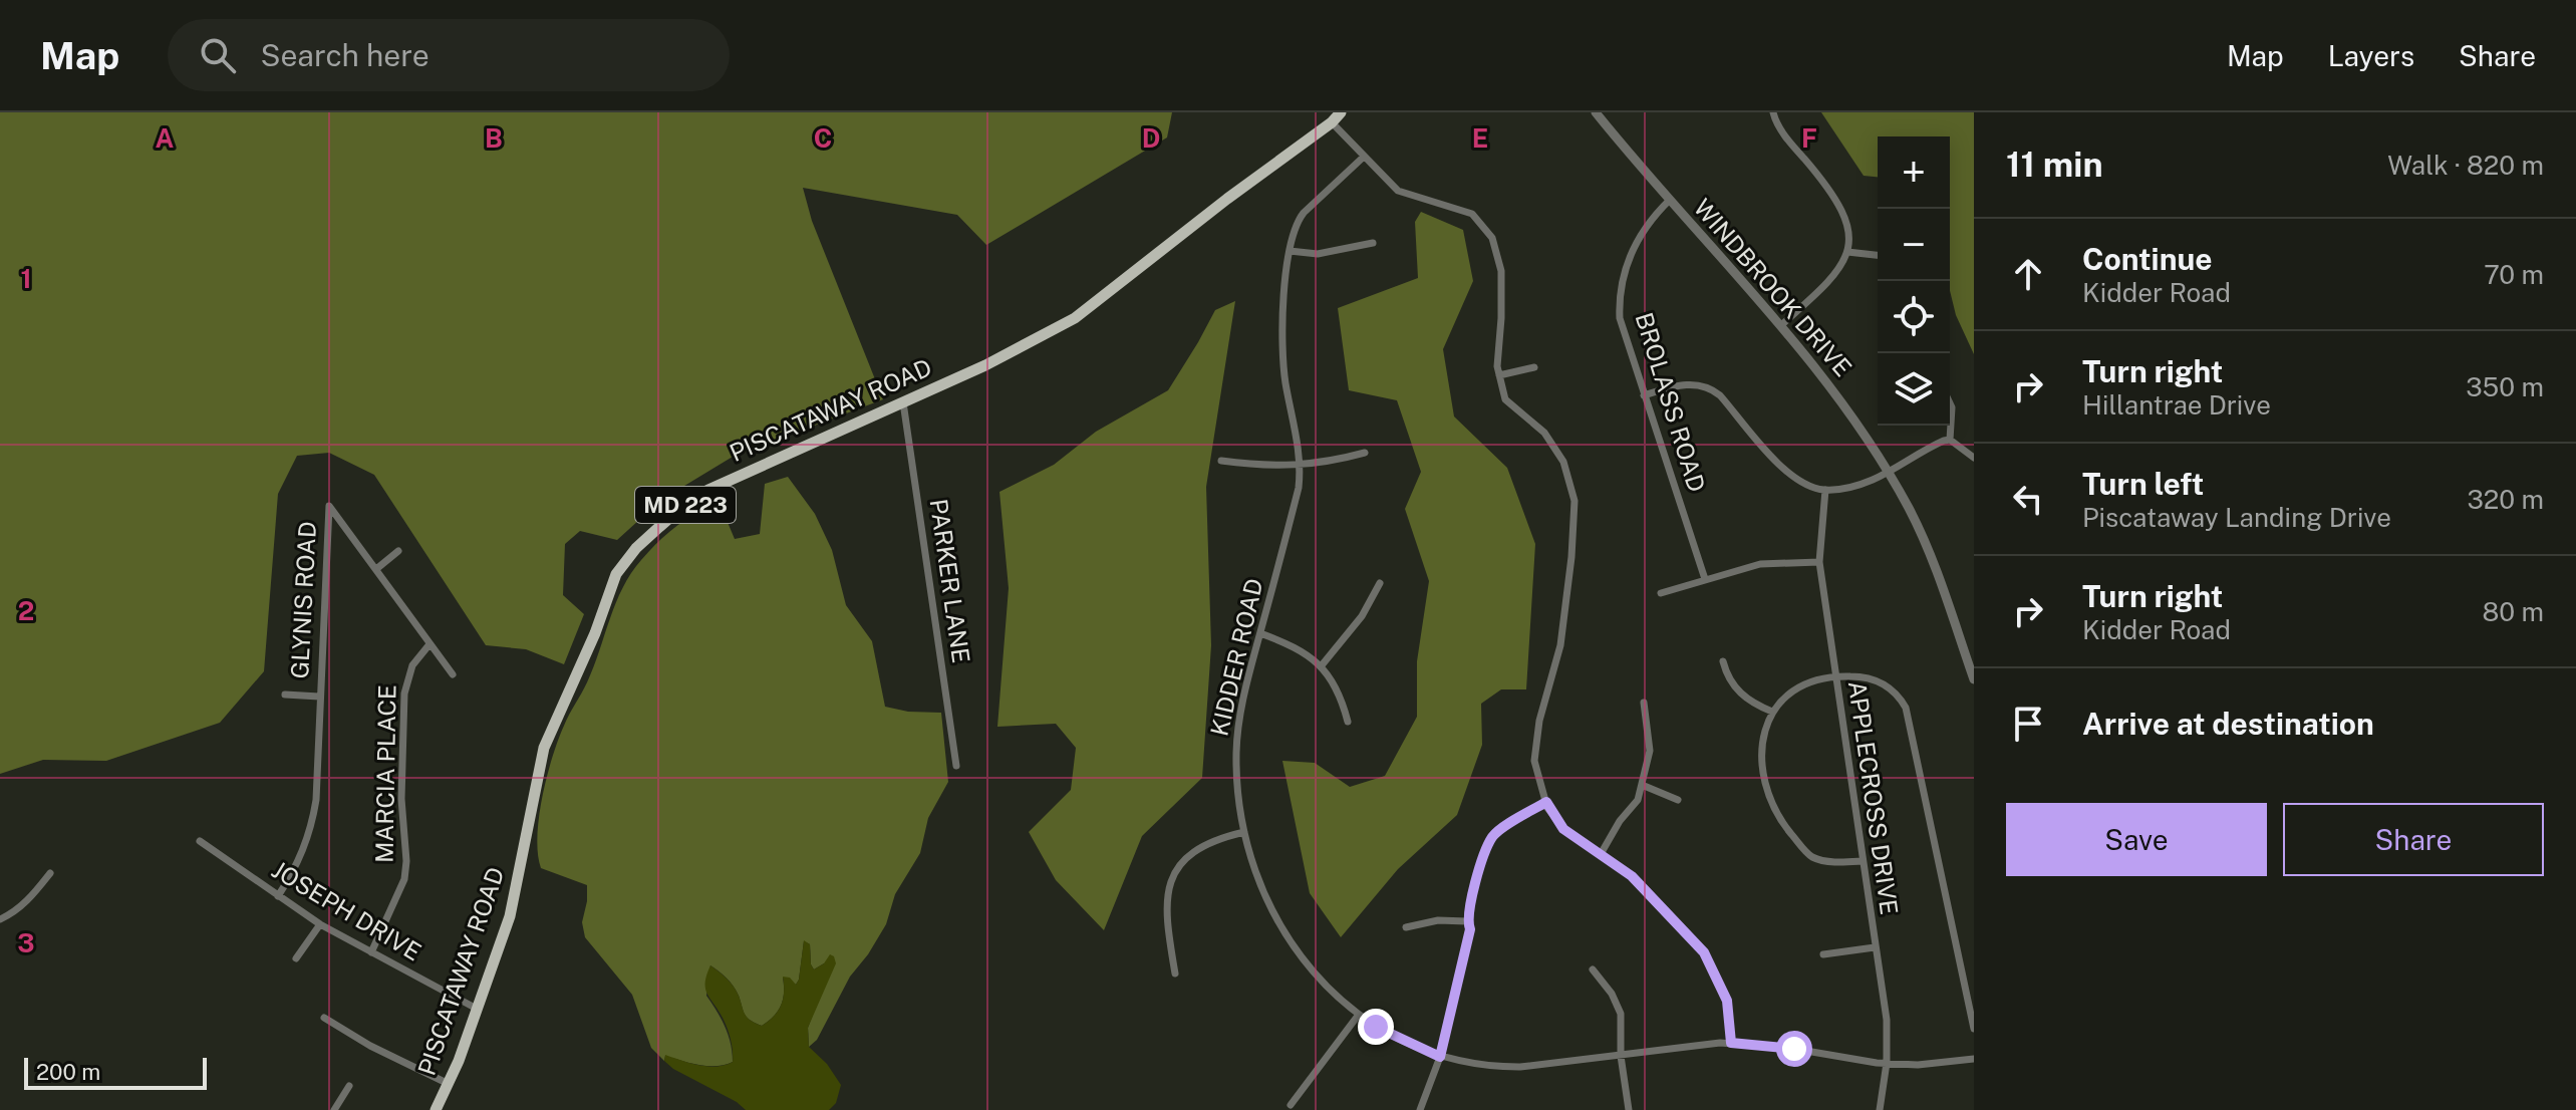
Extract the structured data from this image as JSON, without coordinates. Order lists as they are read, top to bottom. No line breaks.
{"streets":{"main road":["PISCATAWAY ROAD","MD 223"],"street":["WINDBROOK DRIVE","BROLASS ROAD","PARKER LANE","GLYNIS ROAD","KIDDER ROAD","MARCIA PLACE","APPLECROSS DRIVE","JOSEPH DRIVE"]},"crossings":[["WINDBROOK DRIVE","BROLASS ROAD"],["PISCATAWAY ROAD","PARKER LANE"],["PISCATAWAY ROAD","JOSEPH DRIVE"],["GLYNIS ROAD","MARCIA PLACE"],["GLYNIS ROAD","JOSEPH DRIVE"],["KIDDER ROAD","APPLECROSS DRIVE"],["MARCIA PLACE","JOSEPH DRIVE"]],"scale_bar":"200 m","page":{"header":"Map","search":"Search here","nav":["Map","Layers","Share"],"heading":["11 min","Walk · 820 m"],"map_buttons":["+","−"],"list":[["Continue","Kidder Road","70 m"],["Turn right","Hillantrae Drive","350 m"],["Turn left","Piscataway Landing Drive","320 m"],["Turn right","Kidder Road","80 m"],"Arrive at destination"],"buttons":["Save","Share"],"scale":"200 m"},"grid":{"columns":["A","B","C","D","E","F"],"rows":["1","2","3"]}}
